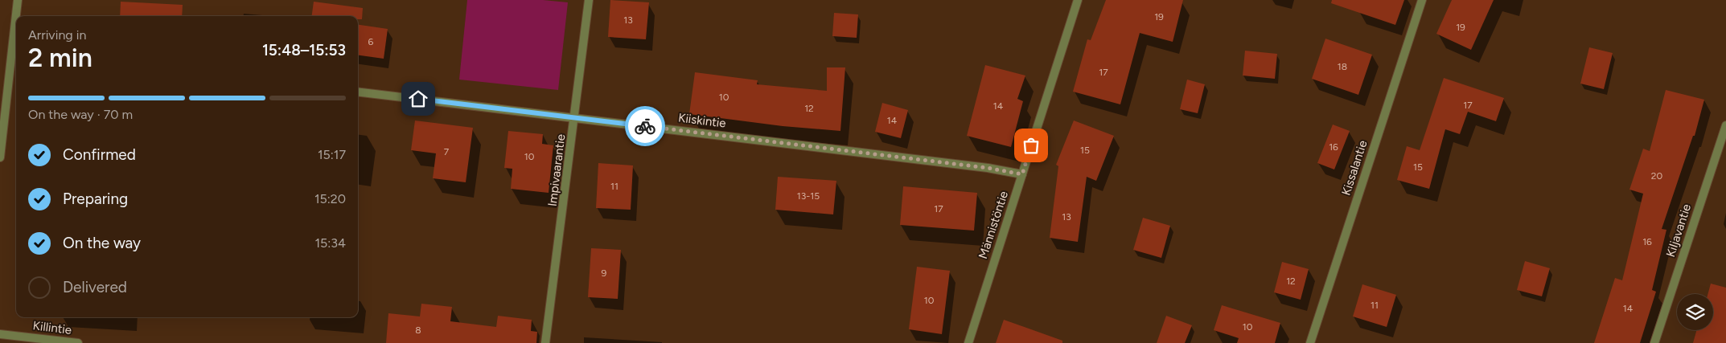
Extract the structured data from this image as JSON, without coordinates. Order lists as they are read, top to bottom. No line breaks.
{"streets":{"street":["Kiiskintie","Kissalantie","Impivaarantie","Männistöntie","Kiljavantie","Killintie"]},"crossings":[["Kiiskintie","Impivaarantie"],["Kiiskintie","Männistöntie"]],"house_numbers":["19","13","19","6","18","17","10","17","14","12","14","16","15","7","10","15","20","11","13-15","17","13","16","9","12","10","11","14","10","8"],"page":{"heading":["2 min","Arriving in","15:48–15:53"],"bar":"On the way · 70 m","list":[["Confirmed","15:17"],["Preparing","15:20"],["On the way","15:34"],"Delivered"]}}
